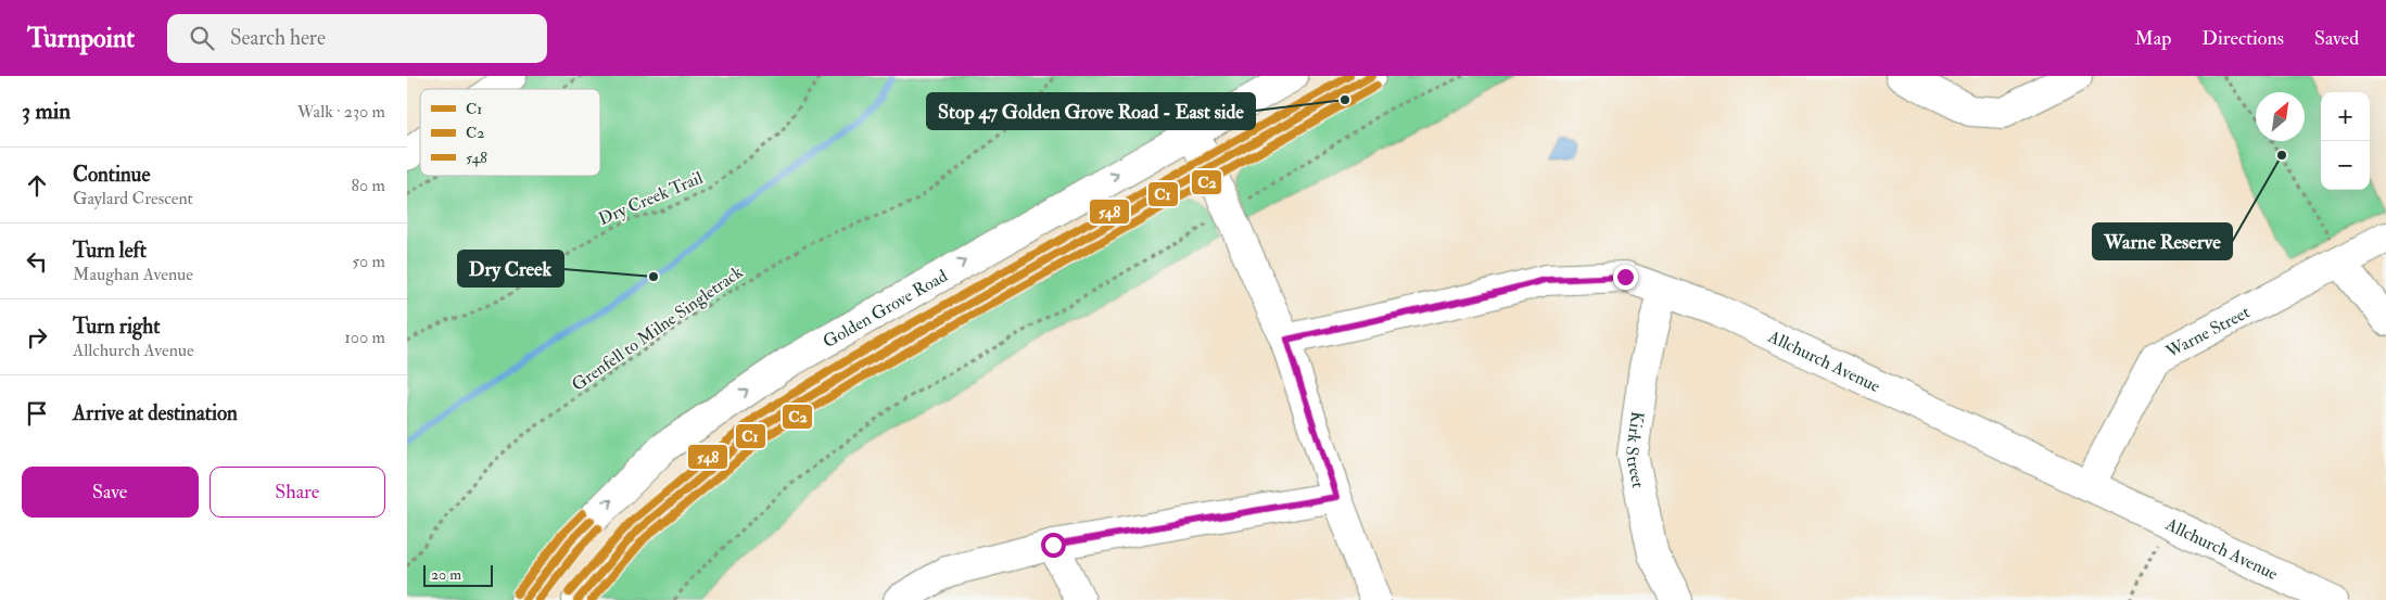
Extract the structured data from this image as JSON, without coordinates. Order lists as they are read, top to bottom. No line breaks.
{"streets":{"street":["Golden Grove Road","Warne Street","Allchurch Avenue","Kirk Street"],"path":["Dry Creek Trail","Grenfell to Milne Singletrack"]},"crossings":[["Warne Street","Allchurch Avenue"],["Allchurch Avenue","Kirk Street"]],"places":["Stop 47 Golden Grove Road - East side","Warne Reserve","Dry Creek"],"lines":["transit line C1","transit line 548","transit line C2"],"legend":["C1","C2","548"],"scale_bar":"20 m","north":"top right","page":{"header":"Turnpoint","search":"Search here","nav":["Map","Directions","Saved"],"heading":["3 min","Walk · 230 m"],"map_buttons":["+","−"],"list":[["Continue","Gaylard Crescent","80 m"],["Turn left","Maughan Avenue","50 m"],["Turn right","Allchurch Avenue","100 m"],"Arrive at destination"],"buttons":["Save","Share"],"scale":"20 m"}}
